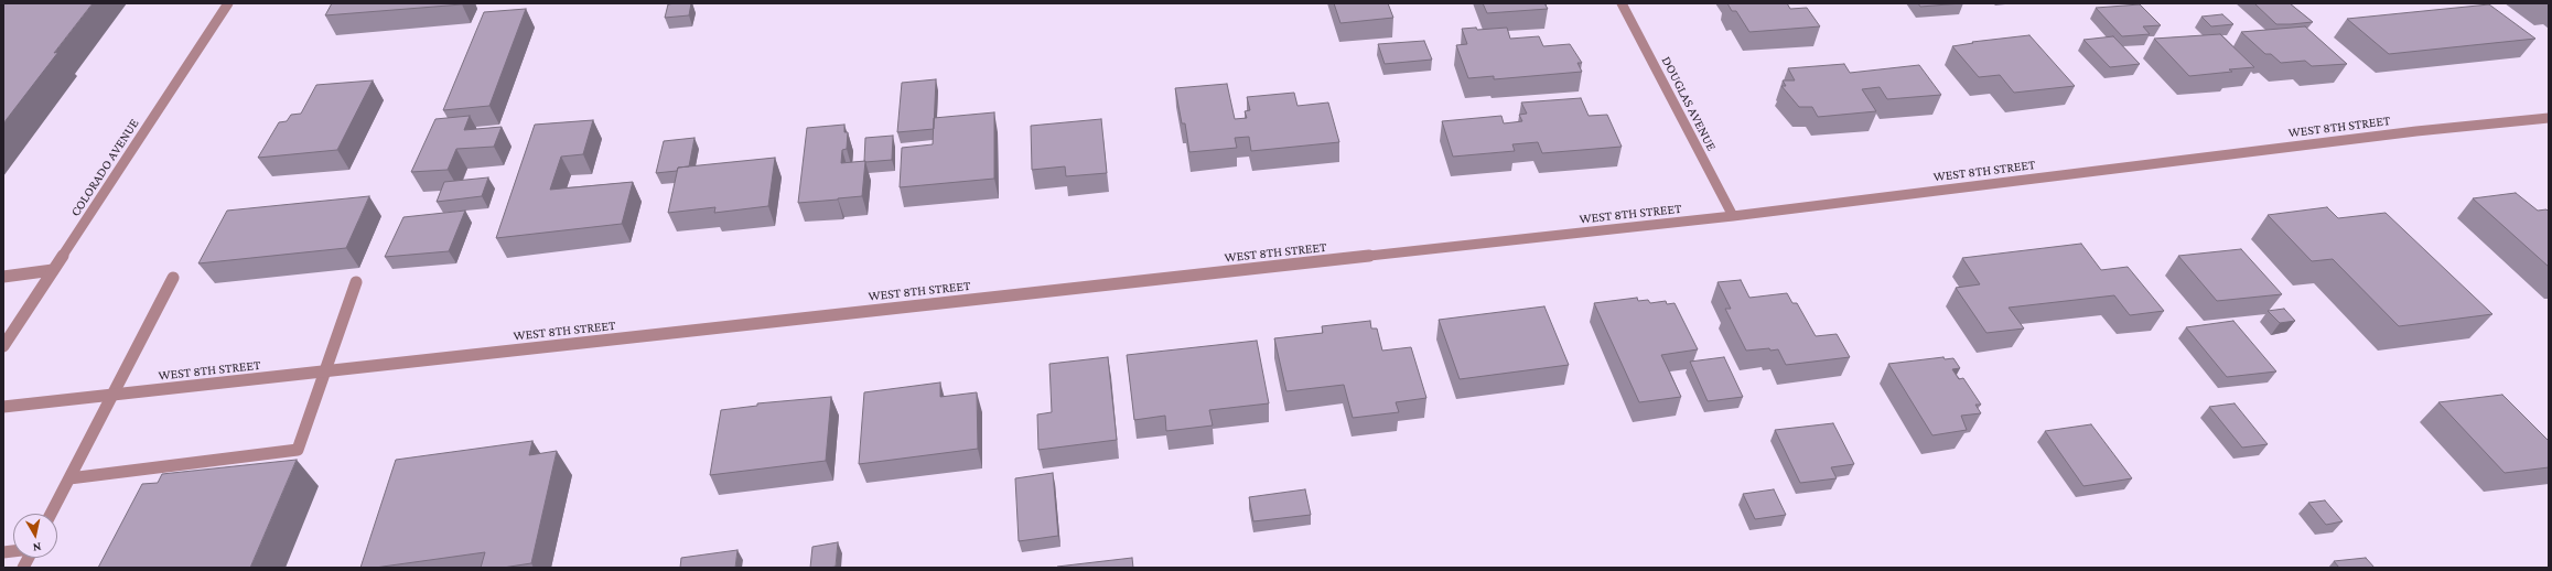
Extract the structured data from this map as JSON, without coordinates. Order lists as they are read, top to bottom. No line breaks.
{"streets":{"street":["DOUGLAS AVENUE","WEST 8TH STREET","COLORADO AVENUE"]},"crossings":[["DOUGLAS AVENUE","WEST 8TH STREET"]],"north":"bottom"}
